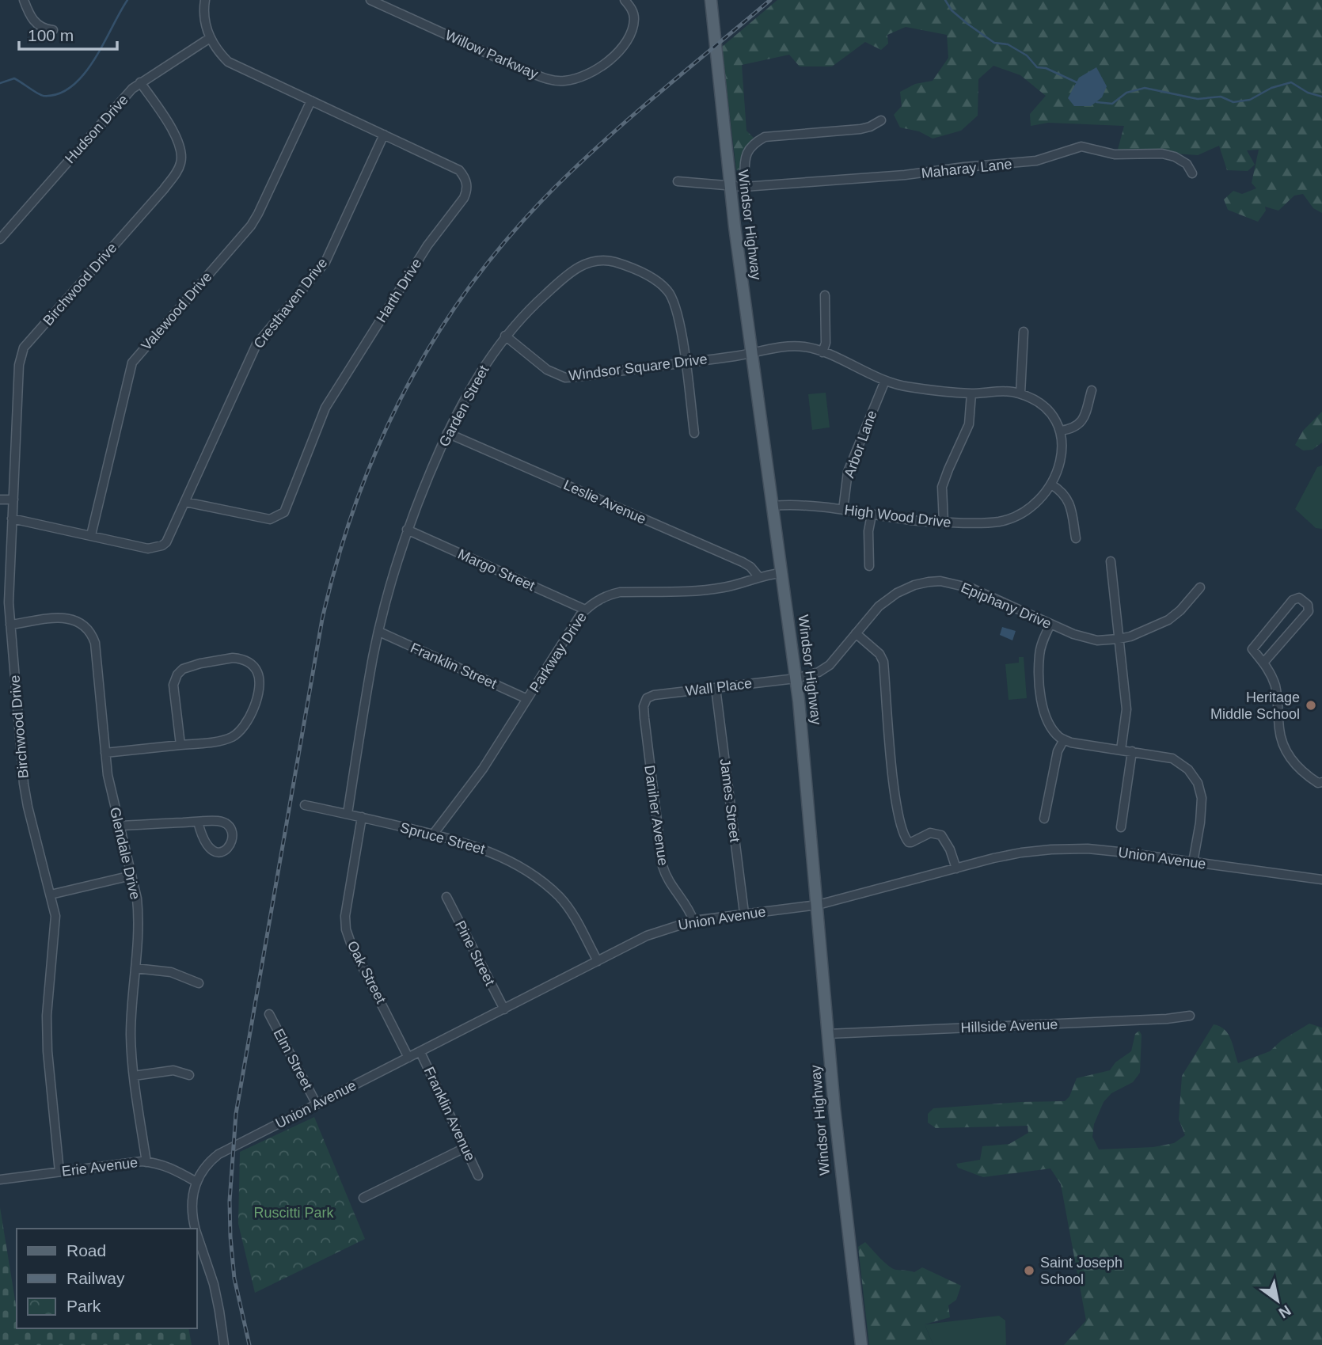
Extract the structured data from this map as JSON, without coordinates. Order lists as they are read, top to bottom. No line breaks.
{"streets":{"main road":["Windsor Highway"],"street":["Willow Parkway","Hudson Drive","Maharay Lane","Birchwood Drive","Harth Drive","Cresthaven Drive","Valewood Drive","Windsor Square Drive","Garden Street","Arbor Lane","Leslie Avenue","High Wood Drive","Margo Street","Epiphany Drive","Parkway Drive","Franklin Street","Wall Place","James Street","Daniher Avenue","Spruce Street","Glendale Drive","Union Avenue","Pine Street","Oak Street","Hillside Avenue","Elm Street","Franklin Avenue","Erie Avenue"]},"crossings":[["Hudson Drive","Birchwood Drive"],["Hudson Drive","Harth Drive"],["Maharay Lane","Windsor Highway"],["Windsor Highway","Windsor Square Drive"],["Windsor Highway","High Wood Drive"],["Windsor Highway","Epiphany Drive"],["Windsor Highway","Parkway Drive"],["Windsor Highway","Wall Place"],["Windsor Highway","Union Avenue"],["Windsor Highway","Hillside Avenue"],["Birchwood Drive","Glendale Drive"],["Birchwood Drive","Erie Avenue"],["Harth Drive","Cresthaven Drive"],["Harth Drive","Valewood Drive"],["Windsor Square Drive","Garden Street"],["Garden Street","Leslie Avenue"],["Garden Street","Margo Street"],["Garden Street","Franklin Street"],["Garden Street","Spruce Street"],["Arbor Lane","High Wood Drive"],["Leslie Avenue","Parkway Drive"],["Margo Street","Parkway Drive"],["Epiphany Drive","Wall Place"],["Parkway Drive","Franklin Street"],["Parkway Drive","Spruce Street"],["Wall Place","James Street"],["Wall Place","Daniher Avenue"],["James Street","Union Avenue"],["Daniher Avenue","Union Avenue"],["Spruce Street","Union Avenue"],["Spruce Street","Oak Street"],["Glendale Drive","Erie Avenue"],["Union Avenue","Pine Street"],["Union Avenue","Oak Street"],["Union Avenue","Elm Street"],["Union Avenue","Franklin Avenue"],["Union Avenue","Erie Avenue"]],"parks":["Ruscitti Park"],"places":["Heritage Middle School","Saint Joseph School"],"legend":["Road","Railway","Park"],"scale_bar":"100 m","north":"bottom right"}
